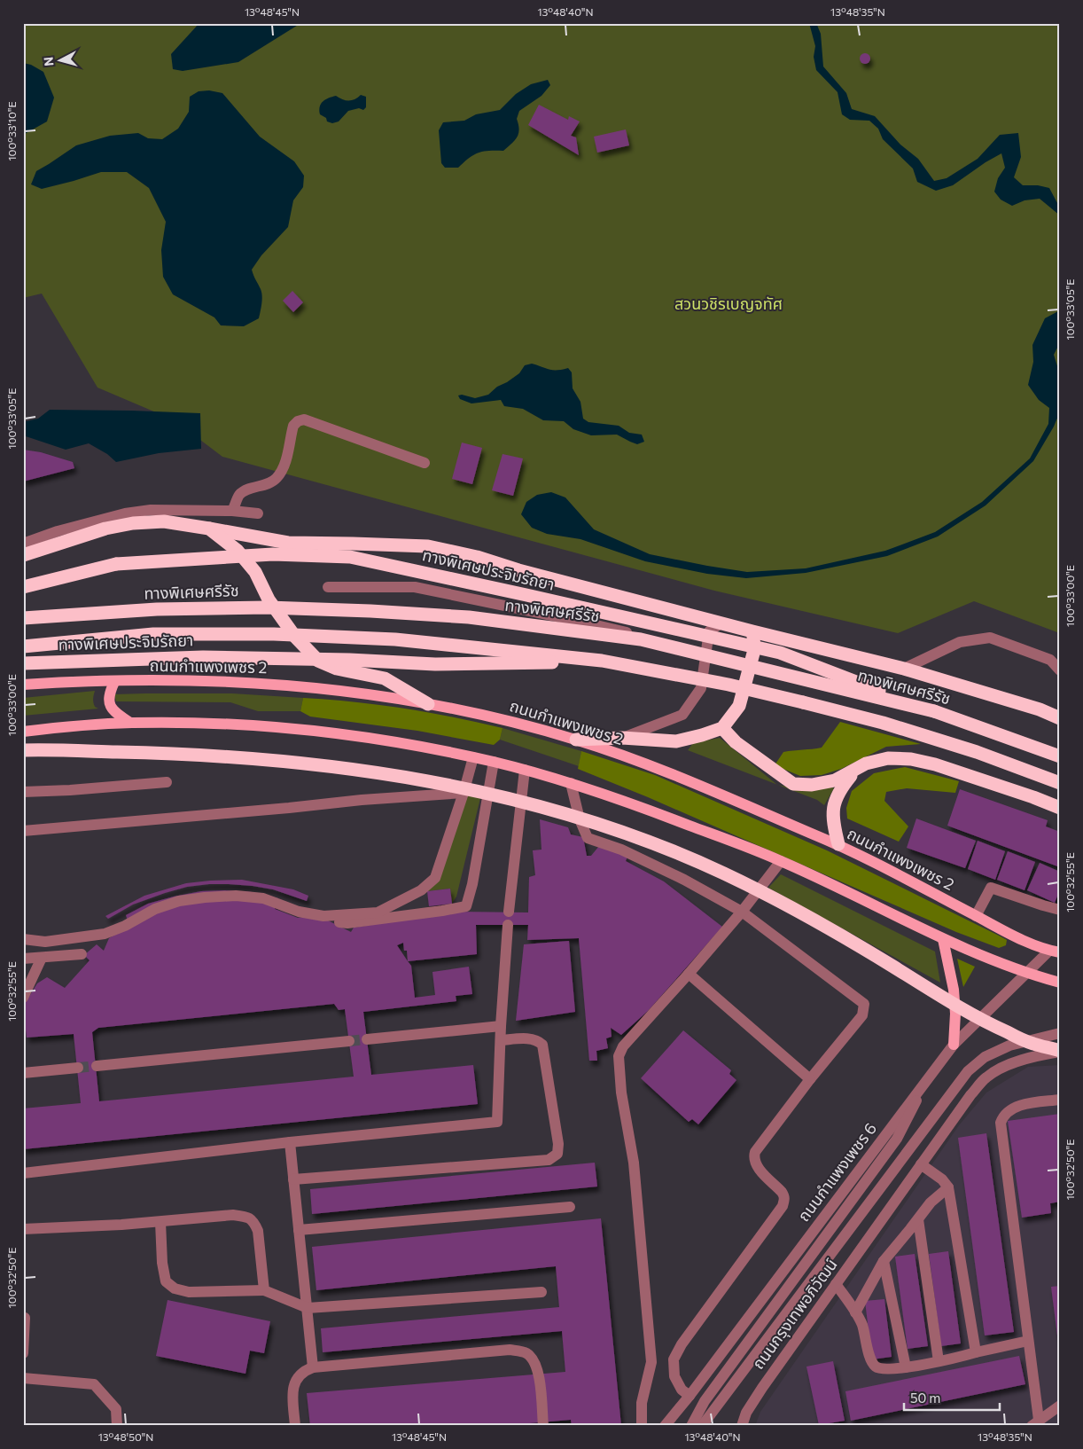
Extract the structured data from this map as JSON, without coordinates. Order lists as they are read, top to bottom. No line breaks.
{"streets":{"highway":["ทางพิเศษประจิมรัถยา","ทางพิเศษศรีรัช"],"main road":["ถนนกำแพงเพชร 2"],"street":["ถนนกำแพงเพชร 6","ถนนกรุงเทพอภิวัฒน์"]},"crossings":[["ทางพิเศษประจิมรัถยา","ทางพิเศษศรีรัช"],["ถนนกำแพงเพชร 2","ถนนกำแพงเพชร 6"]],"parks":["สวนวชิรเบญจทัศ"],"scale_bar":"50 m","north":"left","coordinates":["13°48'45\"N","13°48'40\"N","13°48'35\"N","100°33'10\"E","100°33'05\"E","100°33'00\"E","100°32'55\"E","100°32'50\"E","13°48'50\"N"]}
